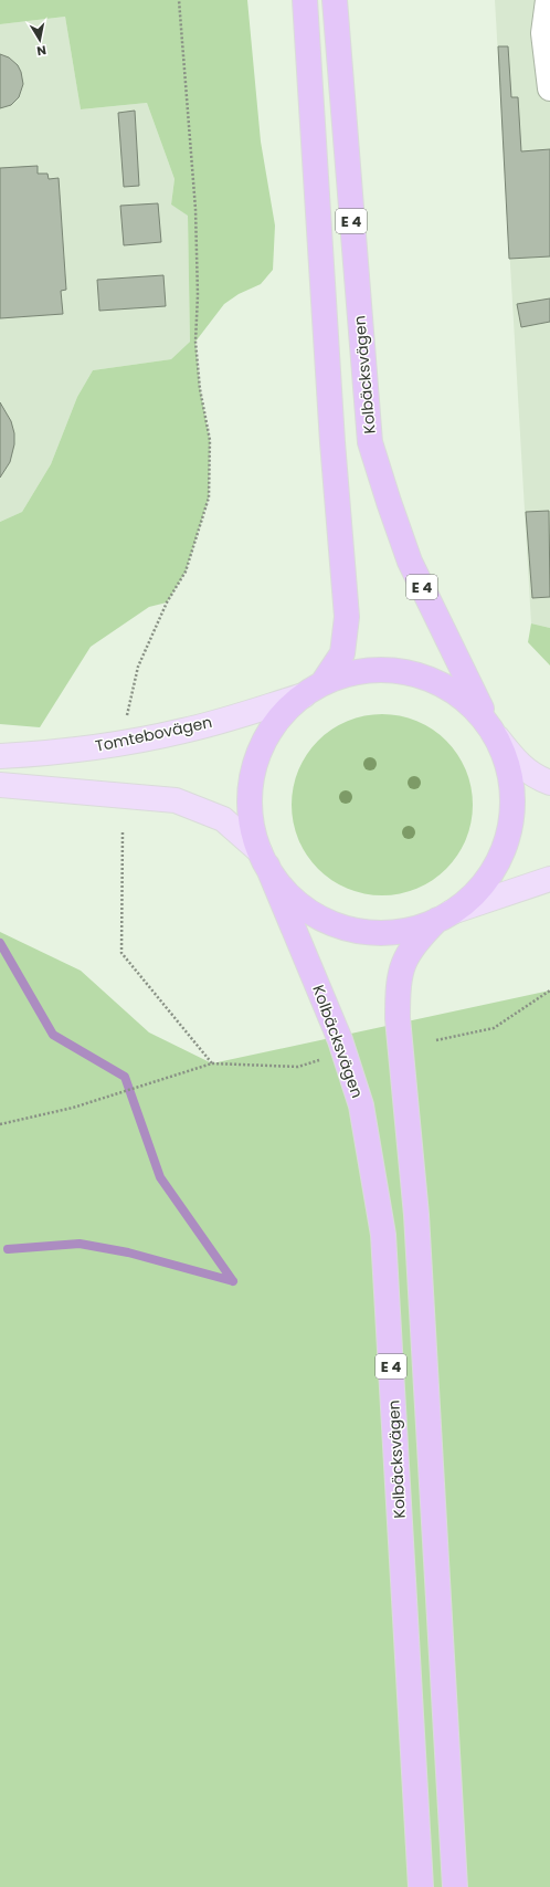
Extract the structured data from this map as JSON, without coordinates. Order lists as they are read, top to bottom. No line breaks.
{"streets":{"highway":["E 4","Kolbäcksvägen"],"main road":["Tomtebovägen"]},"crossings":[["E 4","Kolbäcksvägen"],["E 4","Tomtebovägen"]],"north":"bottom"}
